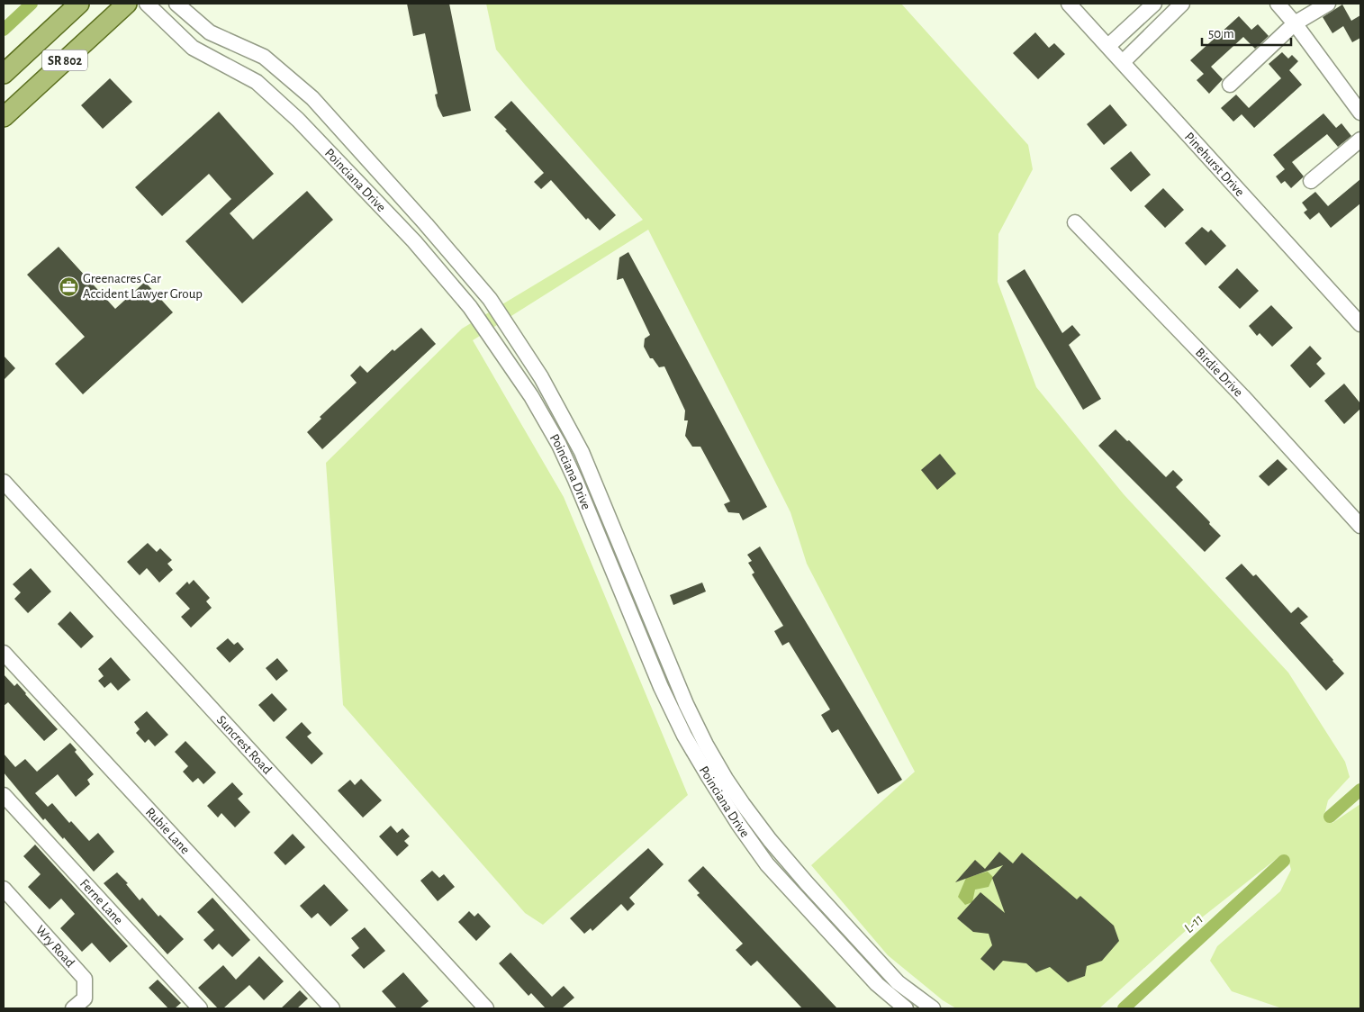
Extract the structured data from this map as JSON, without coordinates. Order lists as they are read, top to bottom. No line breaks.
{"streets":{"main road":["SR 802"],"street":["Pinehurst Drive","Poinciana Drive","Birdie Drive","Suncrest Road","Rubie Lane","Ferne Lane","Wry Road"]},"water":["L-11"],"places":{"office":["Greenacres Car Accident Lawyer Group"]},"scale_bar":"50 m"}
